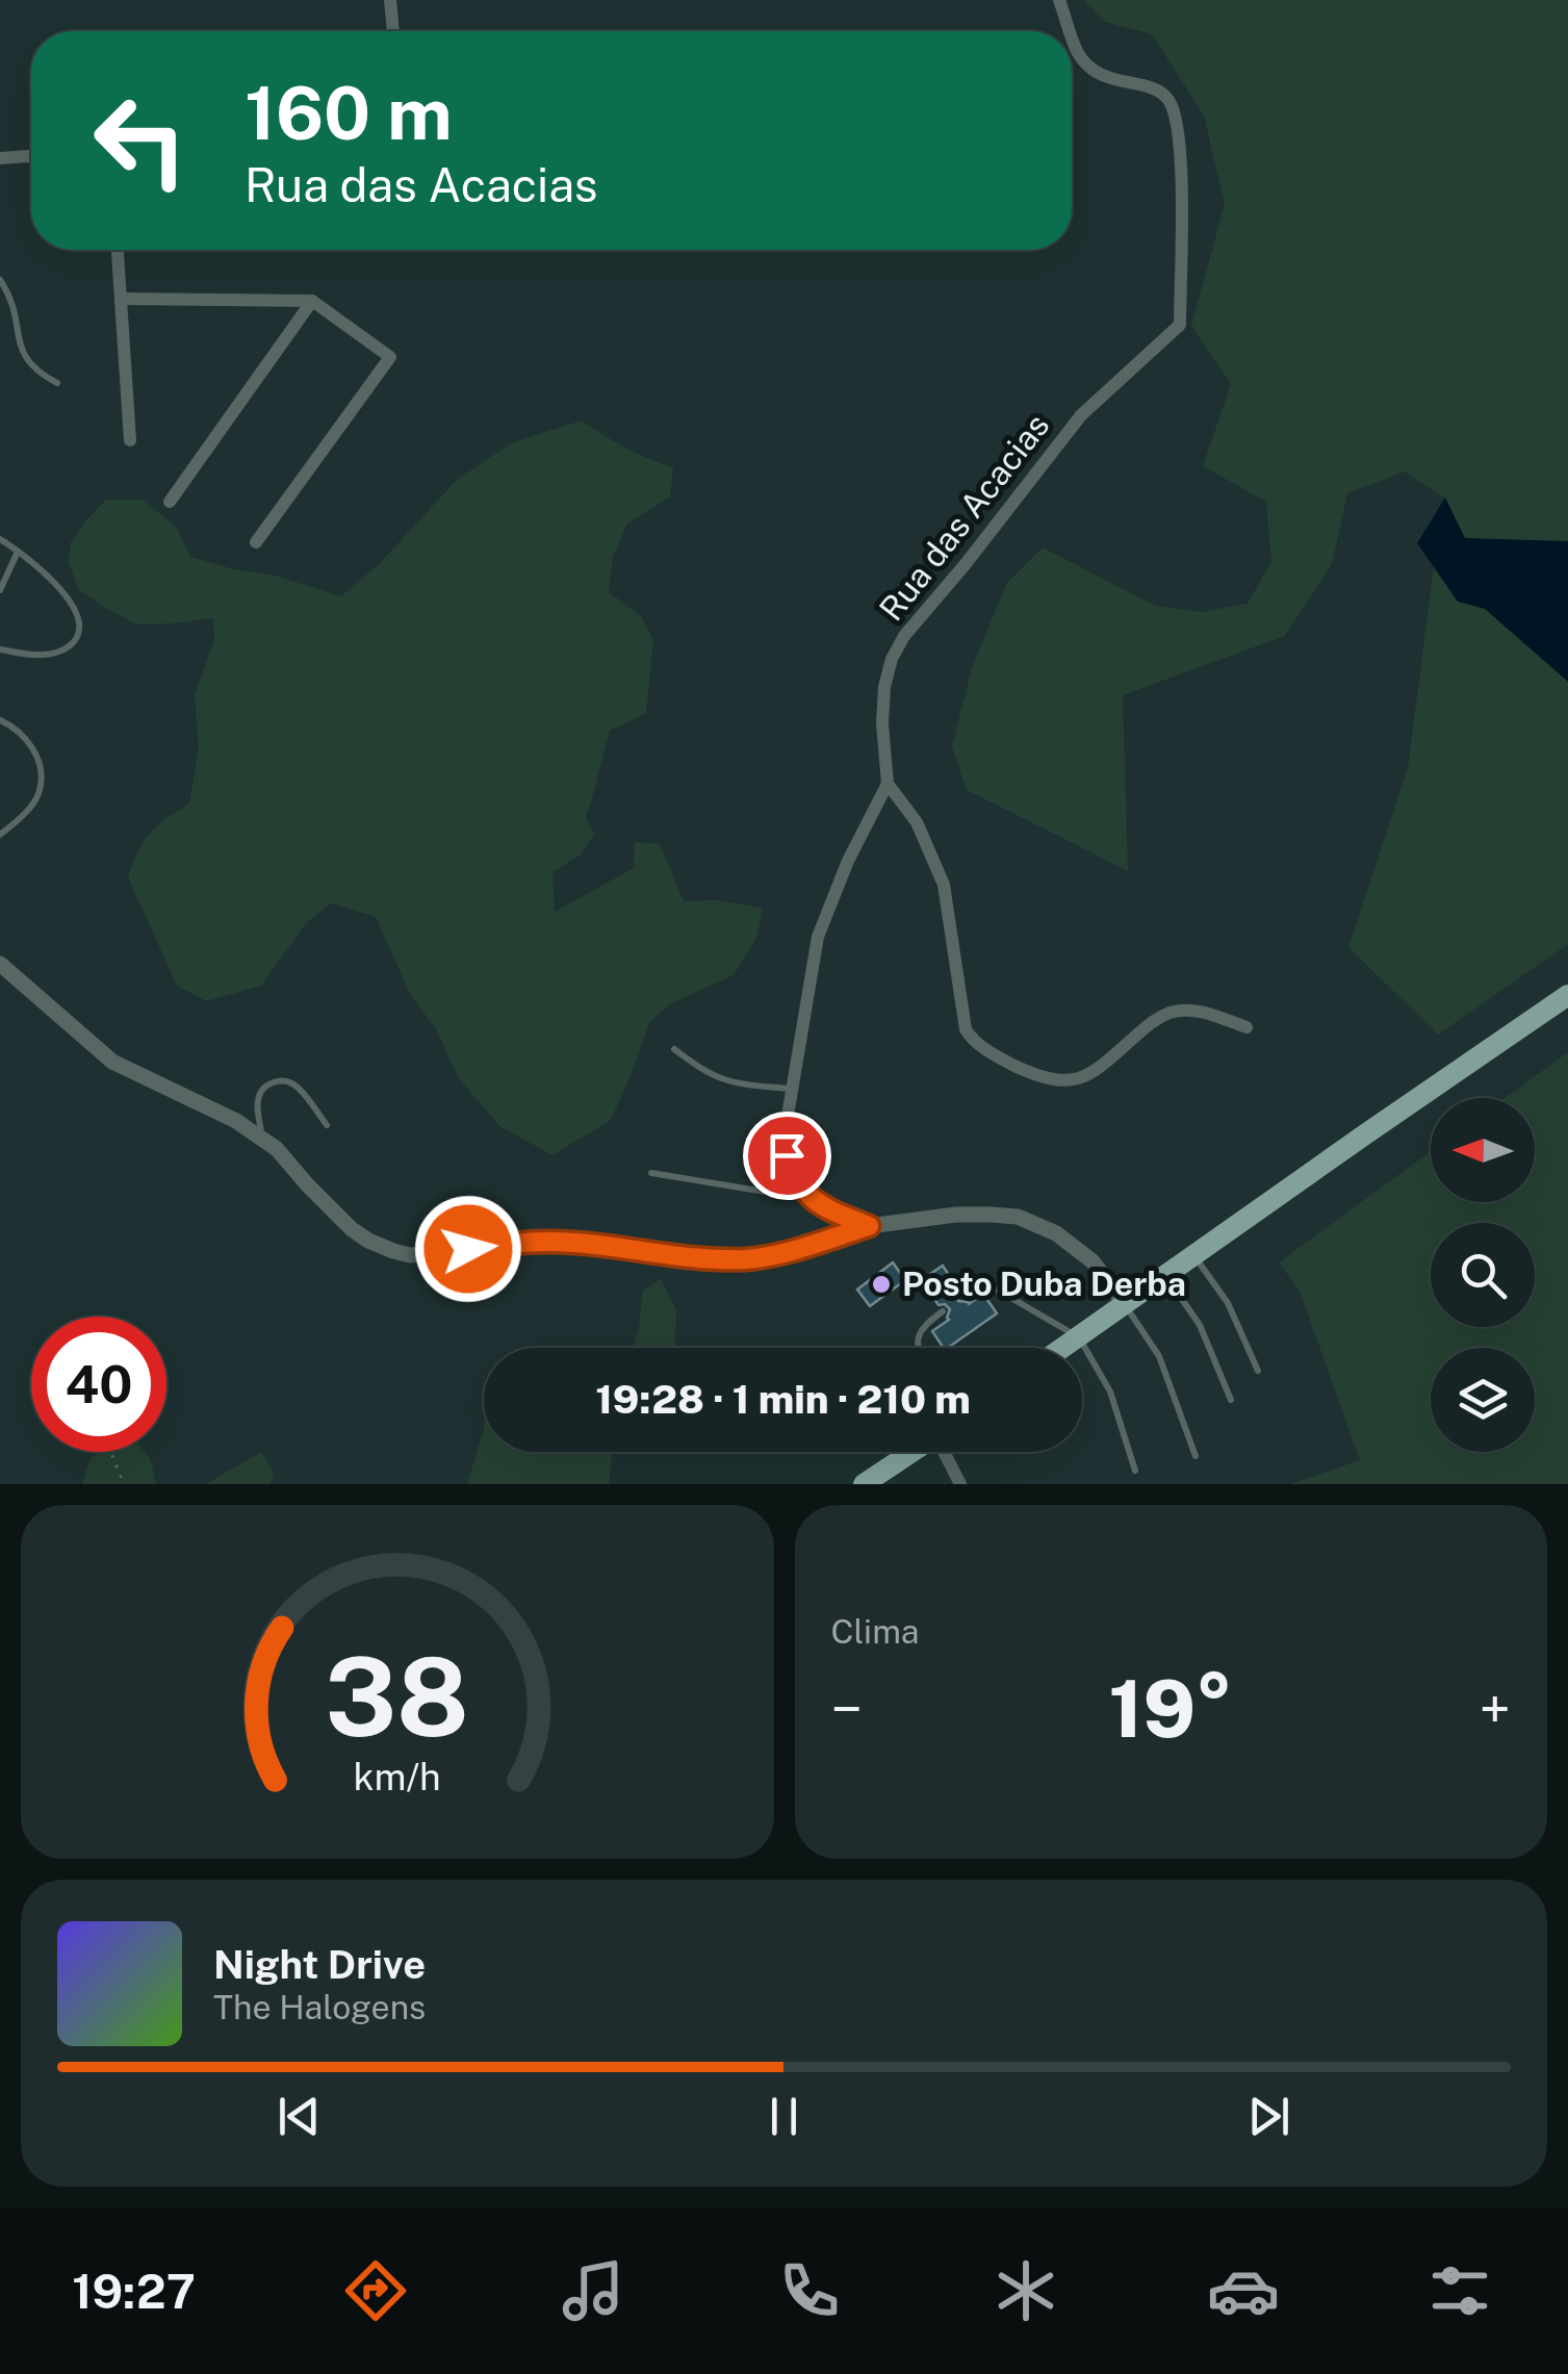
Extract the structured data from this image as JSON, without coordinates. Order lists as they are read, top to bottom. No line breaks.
{"streets":{"street":["Rua das Acacias"]},"places":["Posto Duba Derba"],"north":"left","page":{"turn":["160 m","Rua das Acacias"],"limit":"40","trip":"19:28 · 1 min · 210 m","tile":"Clima","heat":["−","19°","+"],"song":["Night Drive","The Halogens"],"tabs":"19:27","gauge":["38","km/h"]}}
